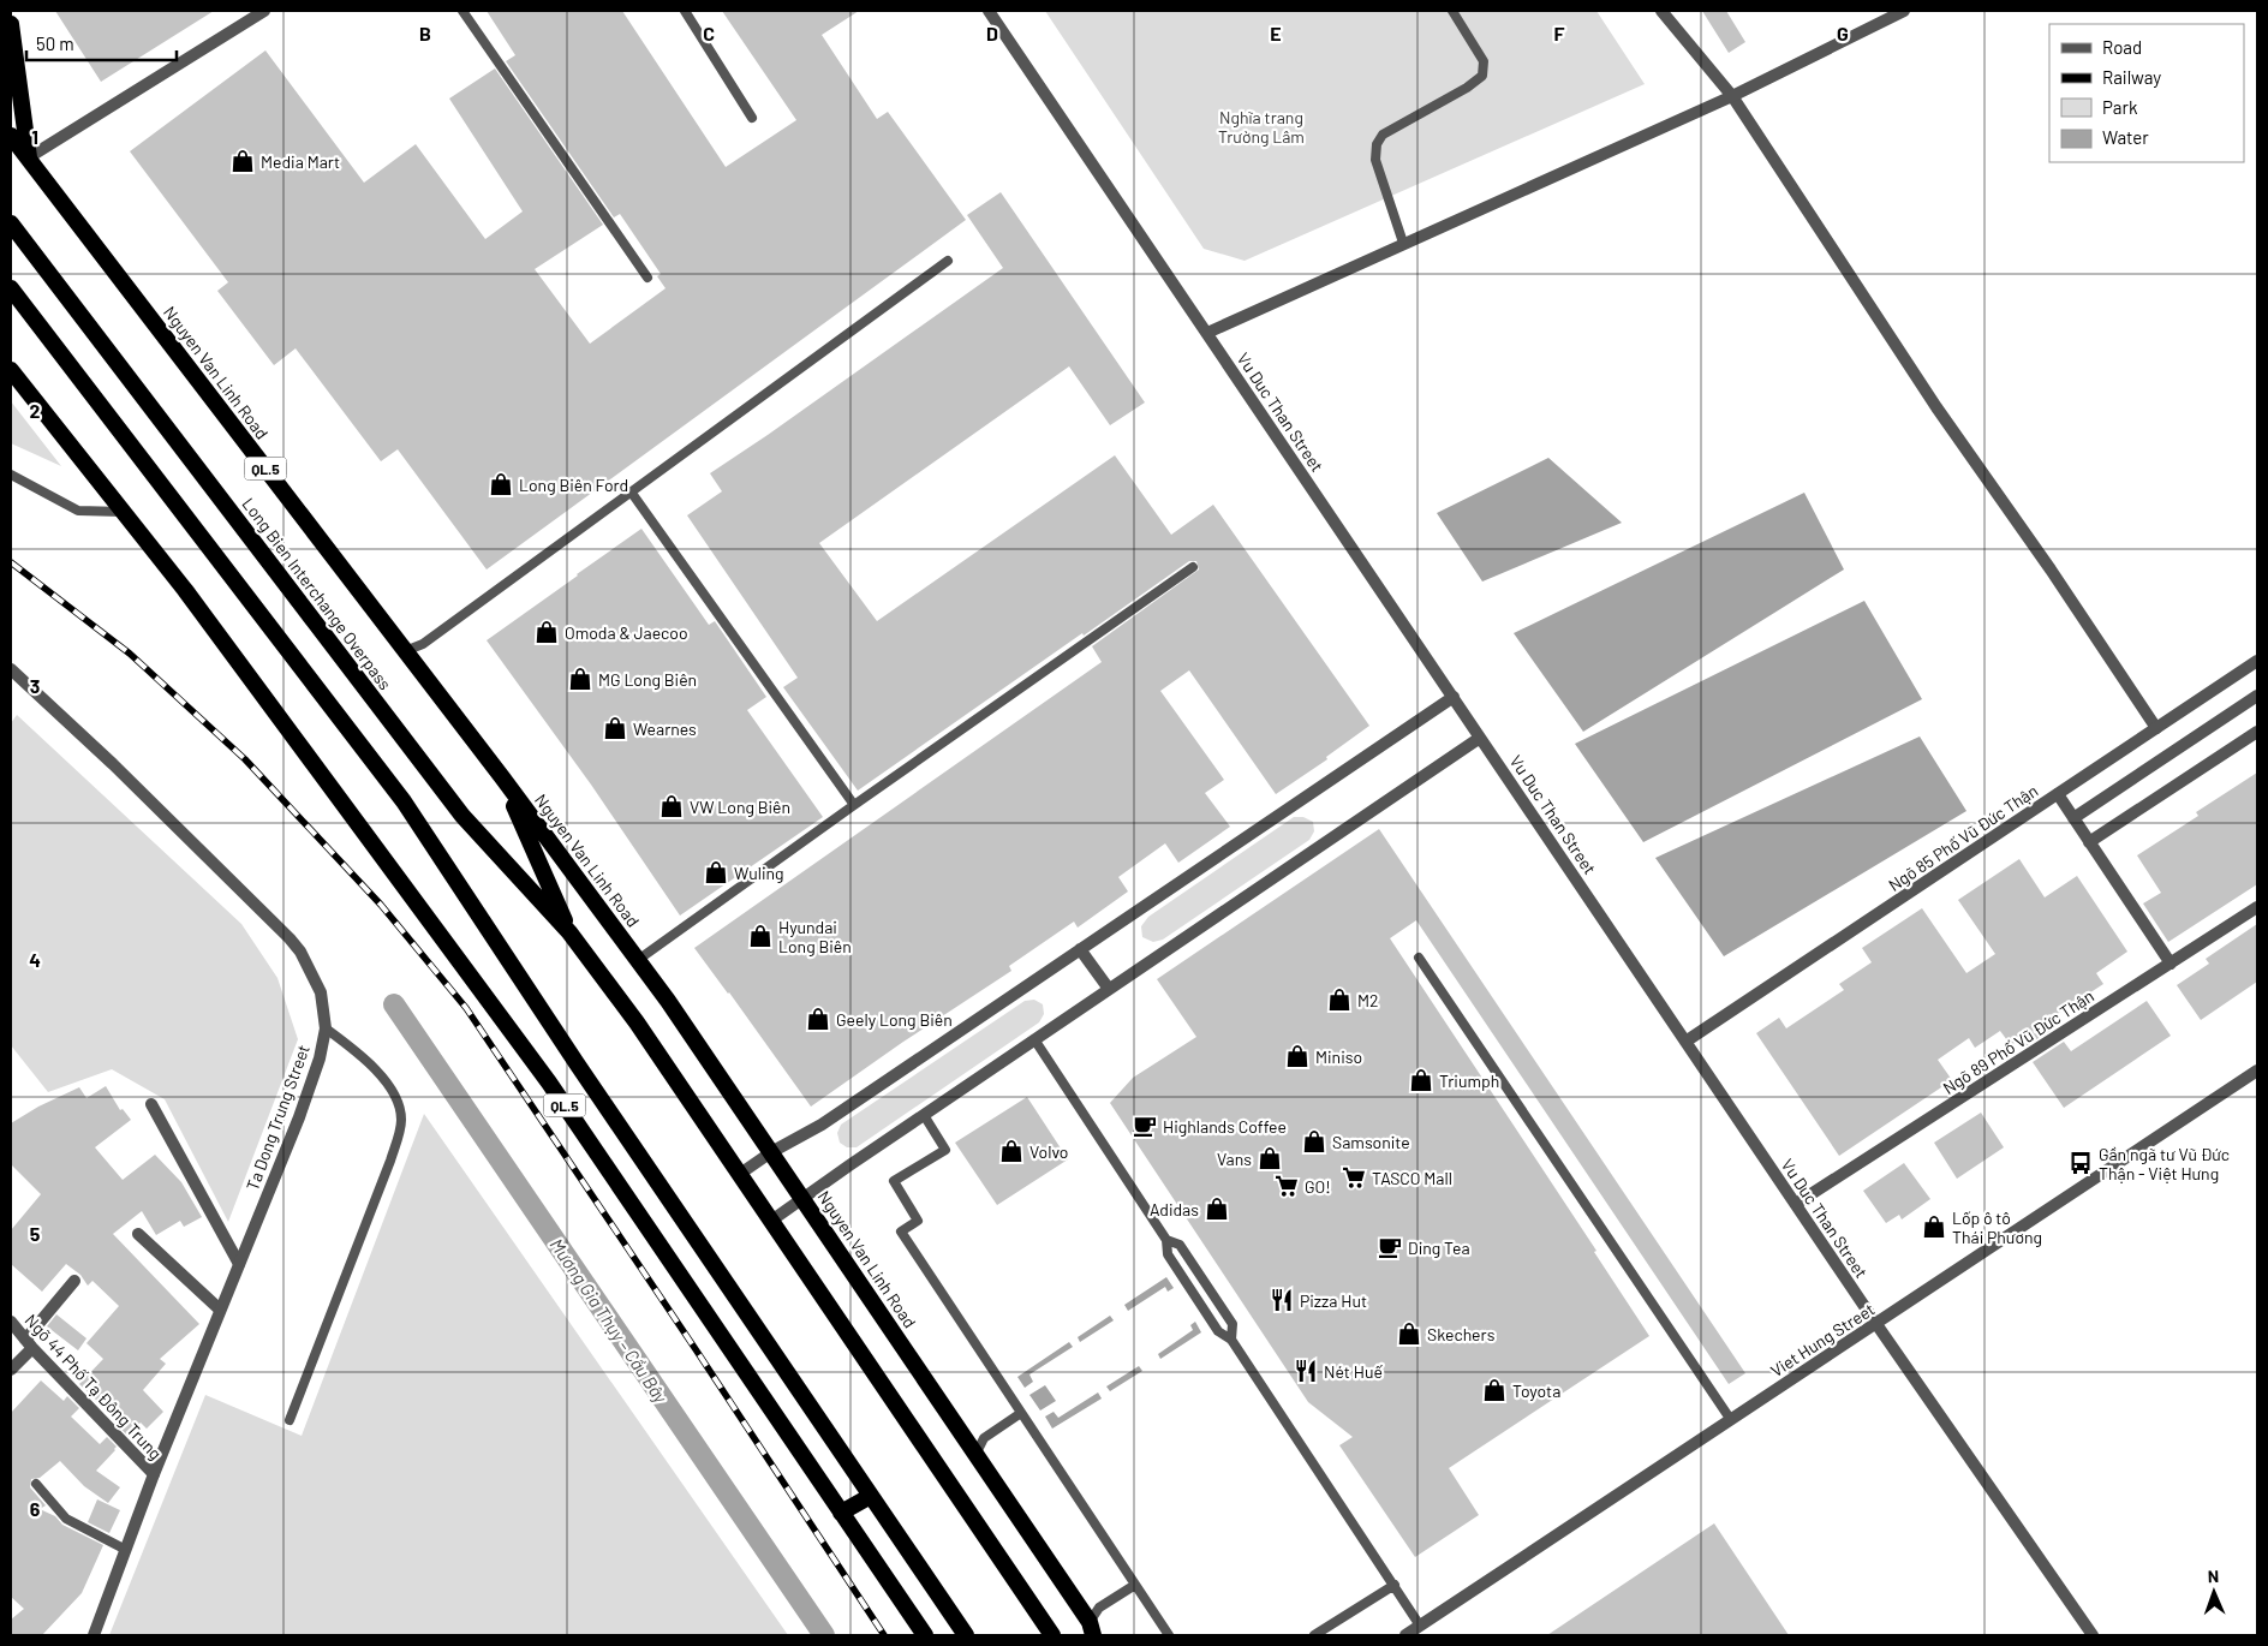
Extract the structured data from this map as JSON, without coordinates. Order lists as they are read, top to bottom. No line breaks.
{"streets":{"highway":["Nguyen Van Linh Road","QL.5","Long Bien Interchange Overpass"],"street":["Vu Duc Than Street","Ngõ 85 Phố Vũ Đức Thận","Ngõ 89 Phố Vũ Đức Thận","Ta Dong Trung Street","Viet Hung Street","Ngõ 44 Phố Tạ Đông Trung"]},"crossings":[["Vu Duc Than Street","Ngõ 85 Phố Vũ Đức Thận"],["Vu Duc Than Street","Ngõ 89 Phố Vũ Đức Thận"],["Vu Duc Than Street","Viet Hung Street"],["Ta Dong Trung Street","Ngõ 44 Phố Tạ Đông Trung"]],"water":["Mương Gia Thụy – Cầu Bây"],"parks":["Nghĩa trang Trường Lâm"],"places":{"shop":["Media Mart","Long Biên Ford","Omoda & Jaecoo","MG Long Biên","Wearnes","VW Long Biên","Wuling","Hyundai Long Biên","M2","Geely Long Biên","Miniso","Triumph","Samsonite","Volvo","Vans","Adidas","Lốp ô tô Thái Phương","Skechers","Toyota"],"cafe":["Highlands Coffee","Ding Tea"],"bus stop":["Gần ngã tư Vũ Đức Thận - Việt Hưng"],"supermarket":["TASCO Mall","GO!"],"restaurant":["Pizza Hut","Nét Huế"]},"legend":["Road","Railway","Park","Water"],"scale_bar":"50 m","north":"top","grid":{"columns":["B","C","D","E","F","G"],"rows":["1","2","3","4","5","6"]}}
